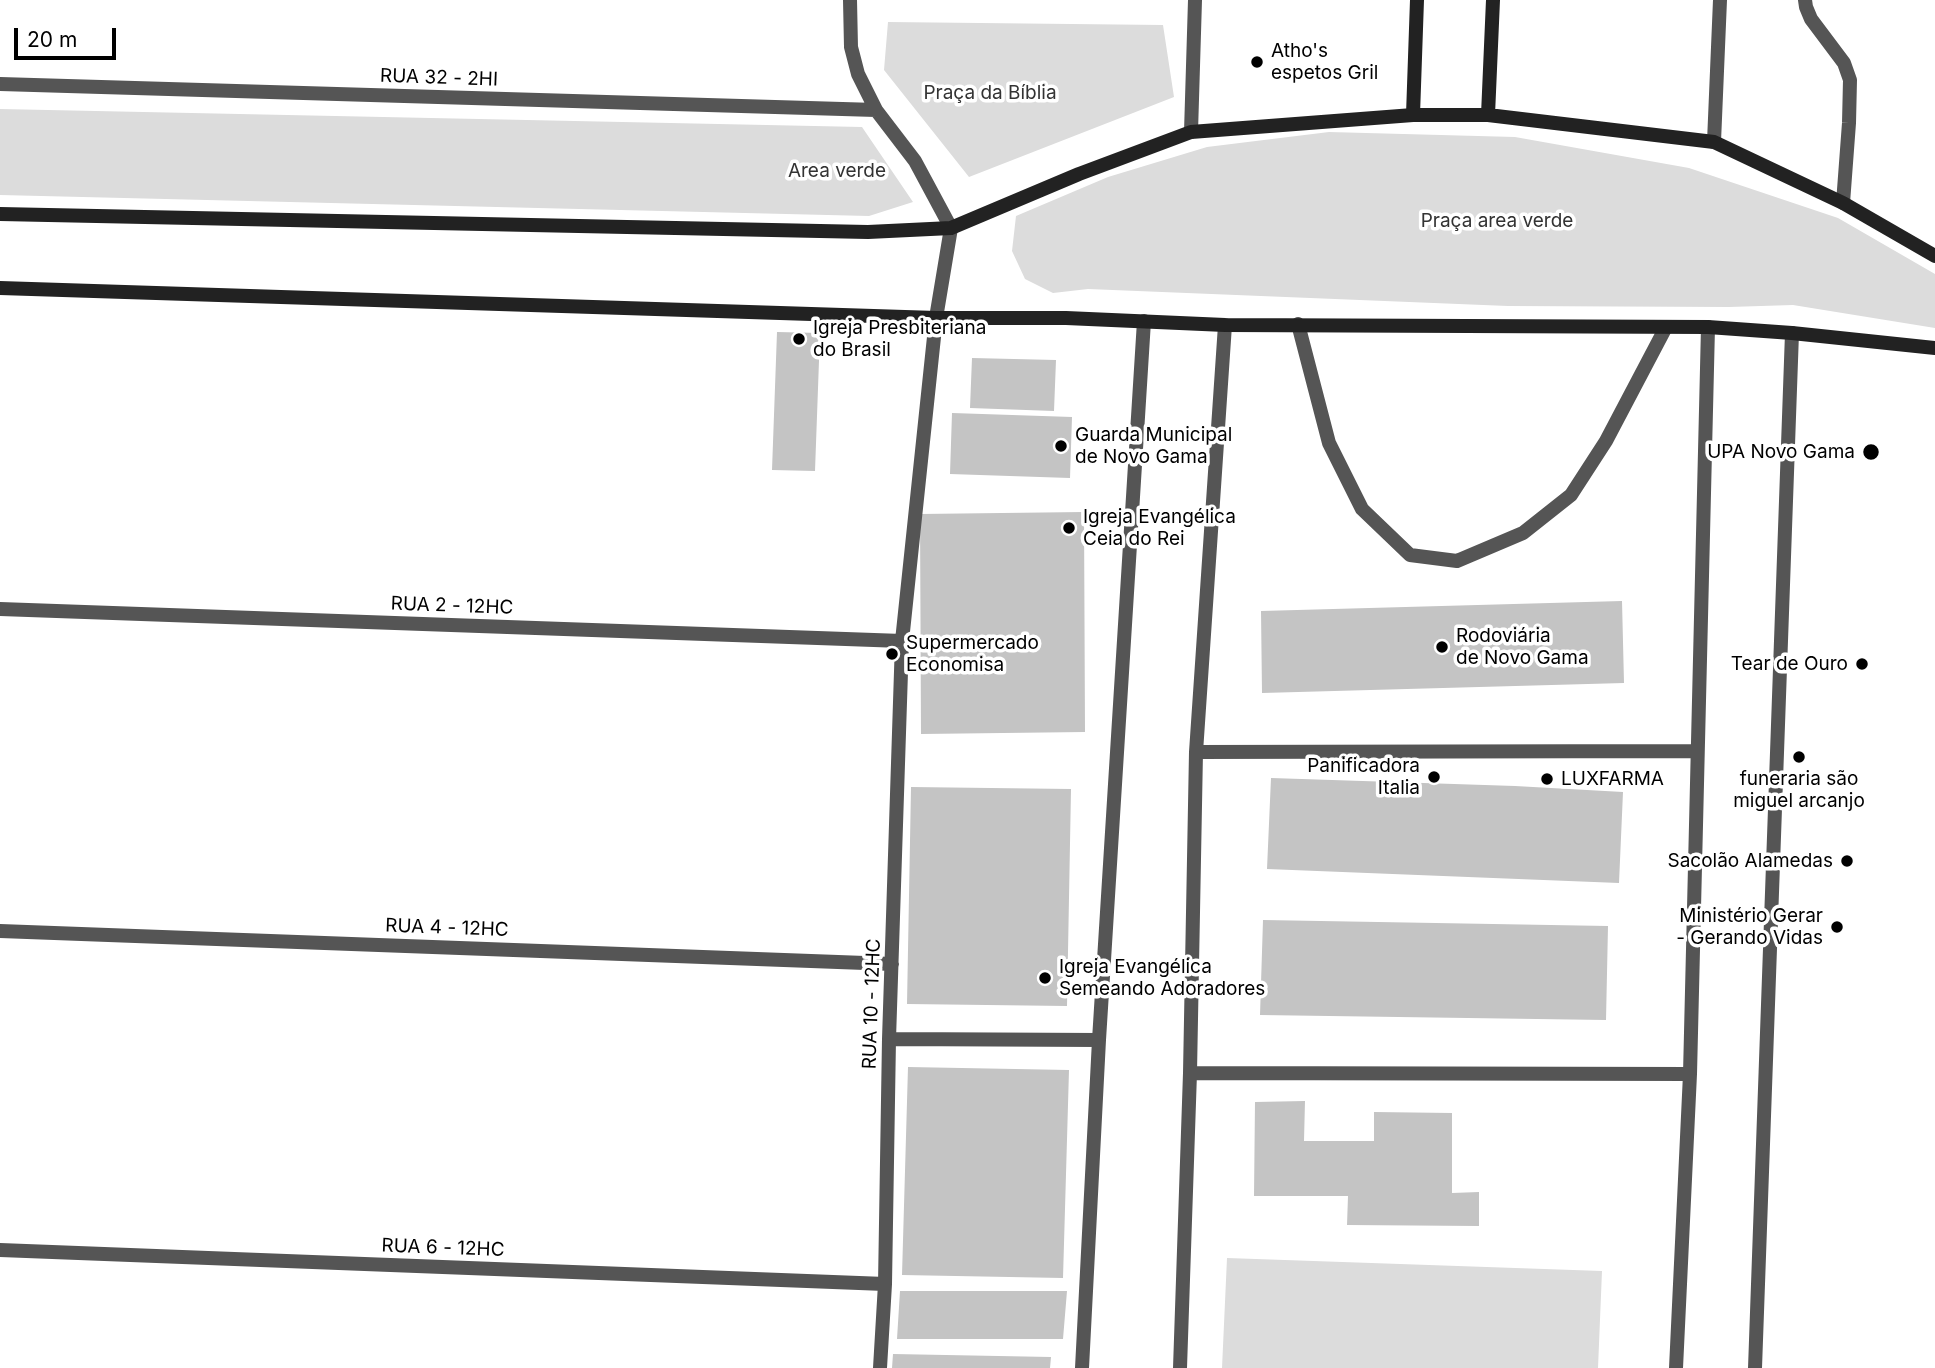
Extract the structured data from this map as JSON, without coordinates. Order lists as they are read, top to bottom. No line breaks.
{"streets":{"street":["RUA 32 - 2HI","RUA 2 - 12HC","RUA 4 - 12HC","RUA 10 - 12HC","RUA 6 - 12HC"]},"crossings":[["RUA 2 - 12HC","RUA 10 - 12HC"],["RUA 4 - 12HC","RUA 10 - 12HC"],["RUA 10 - 12HC","RUA 6 - 12HC"]],"parks":["Praça da Bíblia","Area verde","Praça area verde"],"places":["Atho's espetos Gril","Igreja Presbiteriana do Brasil","Guarda Municipal de Novo Gama","UPA Novo Gama","Igreja Evangélica Ceia do Rei","Rodoviária de Novo Gama","Supermercado Economisa","Tear de Ouro","funeraria são miguel arcanjo","Panificadora Italia","LUXFARMA","Sacolão Alamedas","Ministério Gerar - Gerando Vidas","Igreja Evangélica Semeando Adoradores"],"scale_bar":"20 m"}
